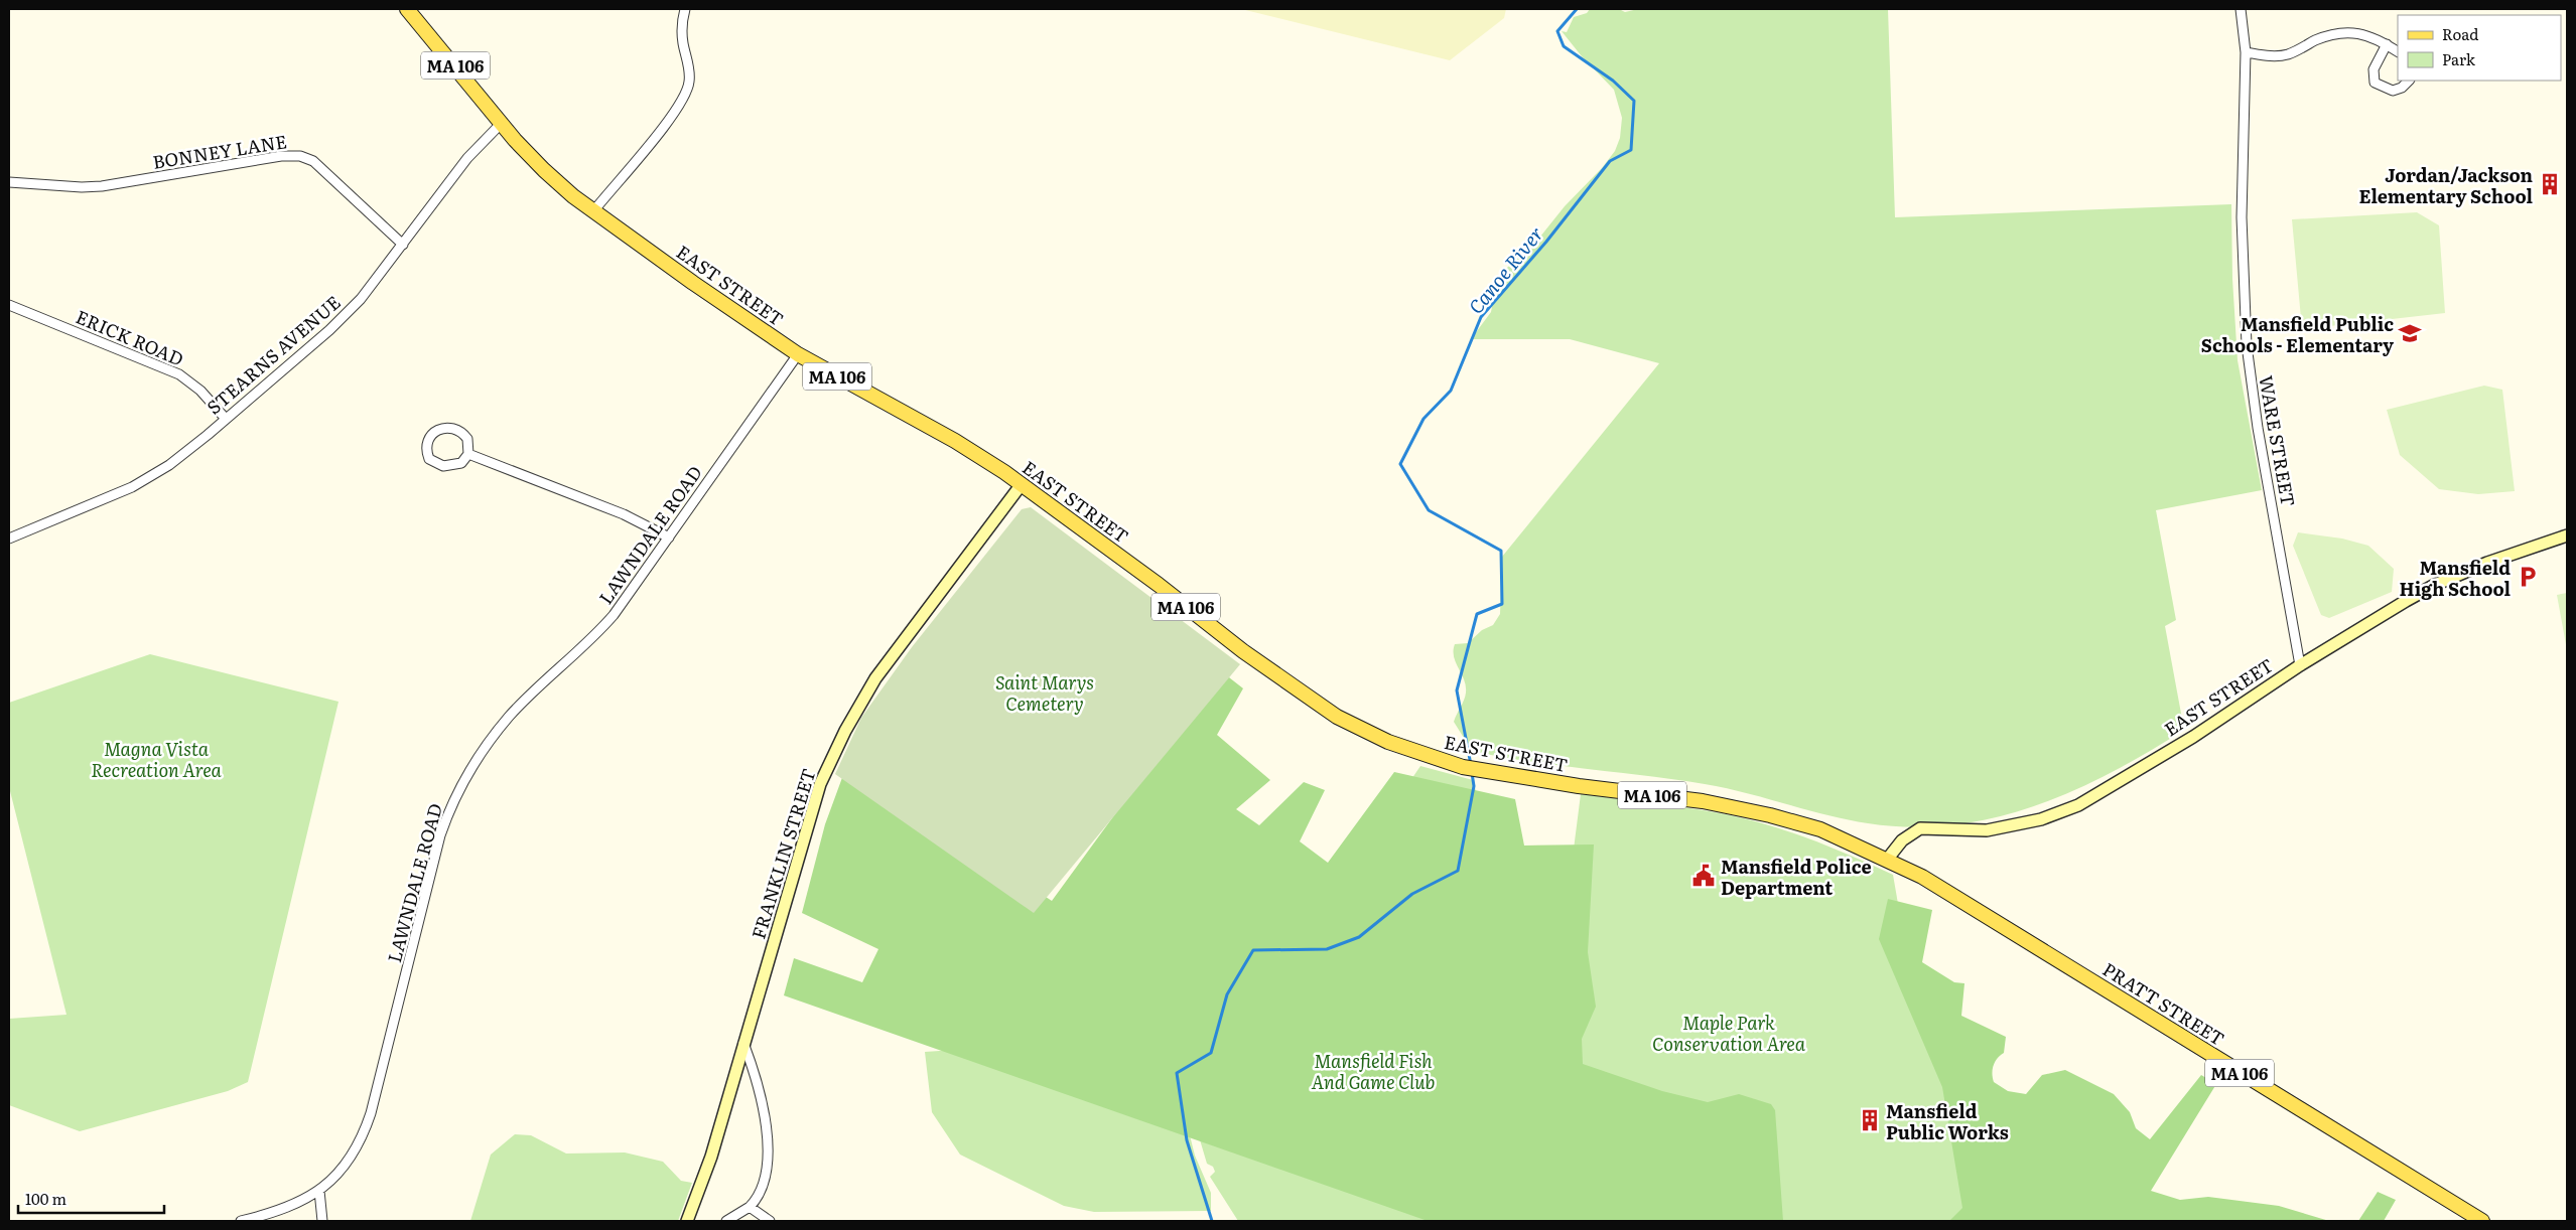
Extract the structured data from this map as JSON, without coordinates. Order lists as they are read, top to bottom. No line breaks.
{"streets":{"main road":["MA 106","EAST STREET","PRATT STREET"],"street":["BONNEY LANE","ERICK ROAD","STEARNS AVENUE","WARE STREET","LAWNDALE ROAD","FRANKLIN STREET"]},"crossings":[["BONNEY LANE","STEARNS AVENUE"],["EAST STREET","STEARNS AVENUE"],["EAST STREET","WARE STREET"],["EAST STREET","LAWNDALE ROAD"],["EAST STREET","FRANKLIN STREET"],["EAST STREET","PRATT STREET"],["ERICK ROAD","STEARNS AVENUE"]],"water":["Canoe River"],"parks":["Saint Marys Cemetery","Magna Vista Recreation Area","Maple Park Conservation Area","Mansfield Fish And Game Club"],"places":{"building":["Jordan/Jackson Elementary School","Mansfield Public Works"],"school or university":["Mansfield Public Schools - Elementary"],"parking":["Mansfield High School"],"public building":["Mansfield Police Department"]},"legend":["Road","Park"],"scale_bar":"100 m"}
